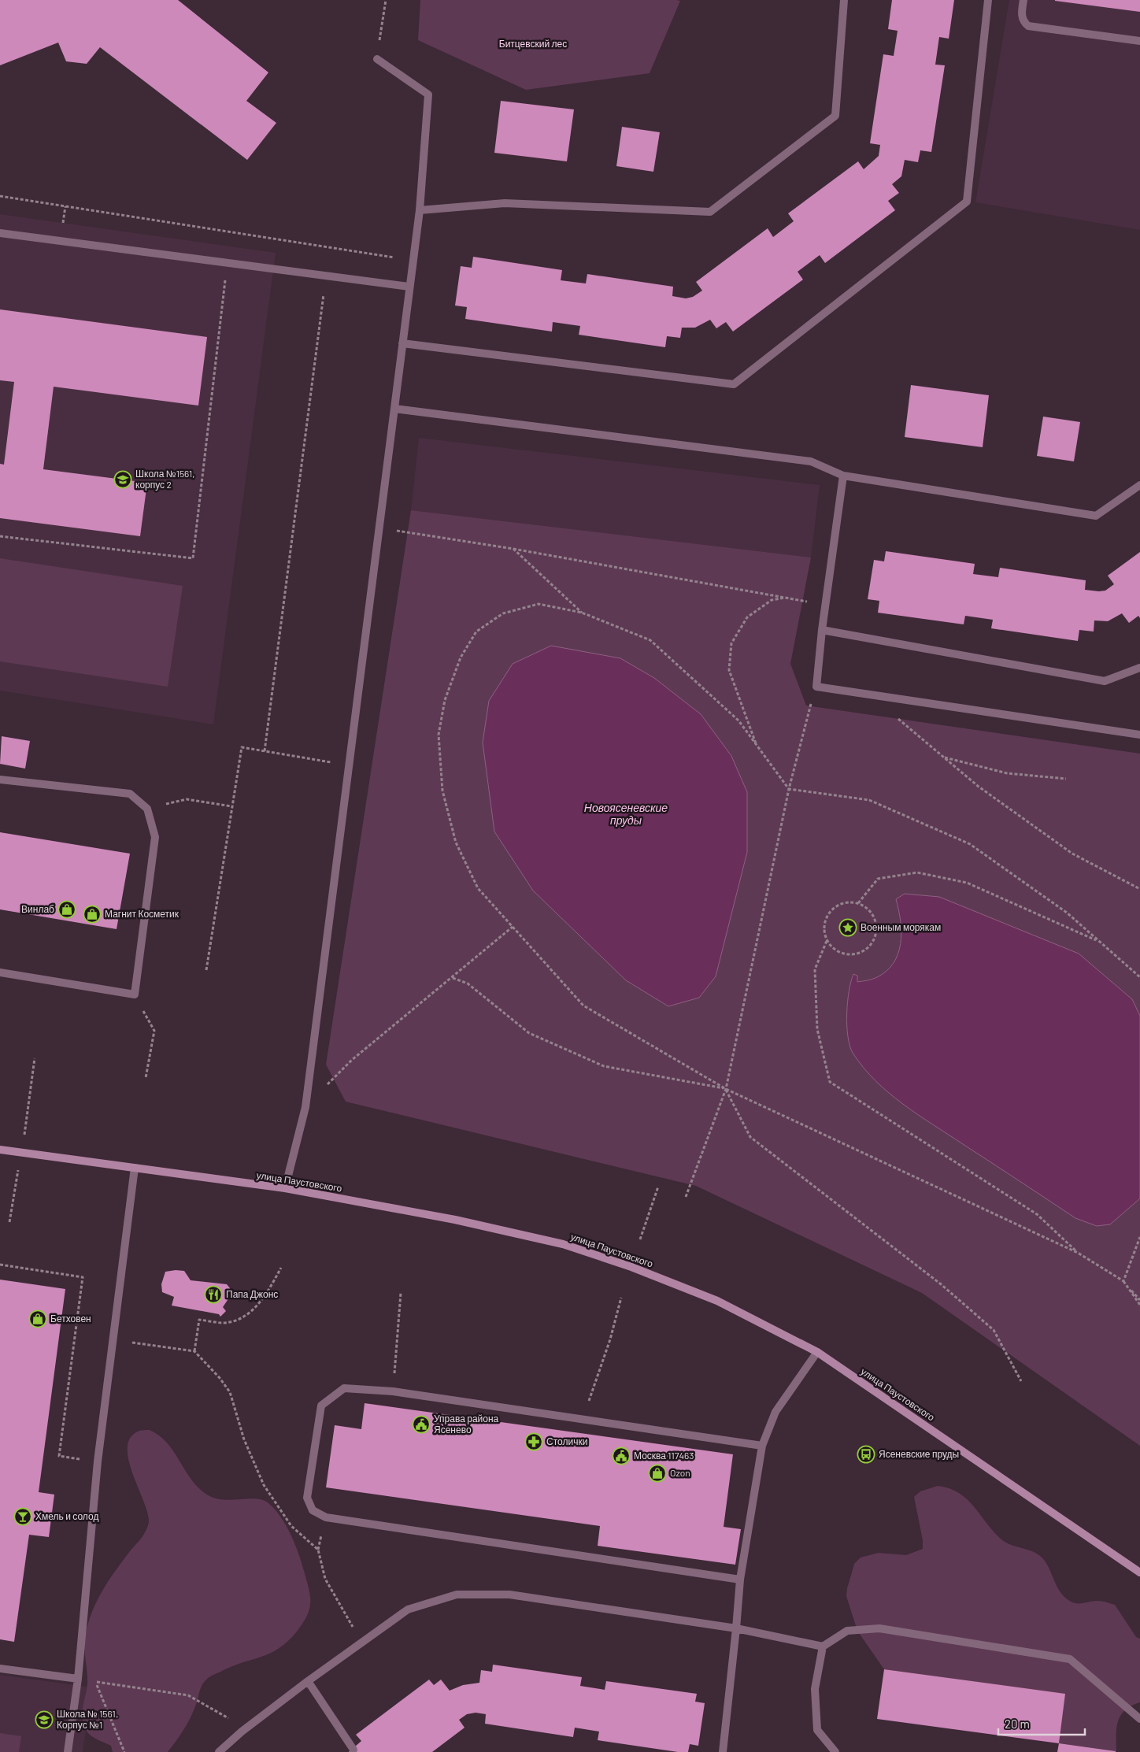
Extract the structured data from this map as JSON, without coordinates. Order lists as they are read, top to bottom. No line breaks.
{"streets":{"main road":["улица Паустовского"]},"water":["Новоясеневские пруды"],"parks":["Битцевский лес"],"places":{"school or university":["Школа №1561, корпус 2","Школа № 1561. Корпус №1"],"shop":["Винлаб","Магнит Косметик","Бетховен","Ozon"],"place":["Военным морякам"],"restaurant":["Папа Джонс"],"public building":["Управа района Ясенево","Москва 117463"],"pharmacy":["Столички"],"bus stop":["Ясеневские пруды"],"bar":["Хмель и солод"]},"scale_bar":"20 m"}
